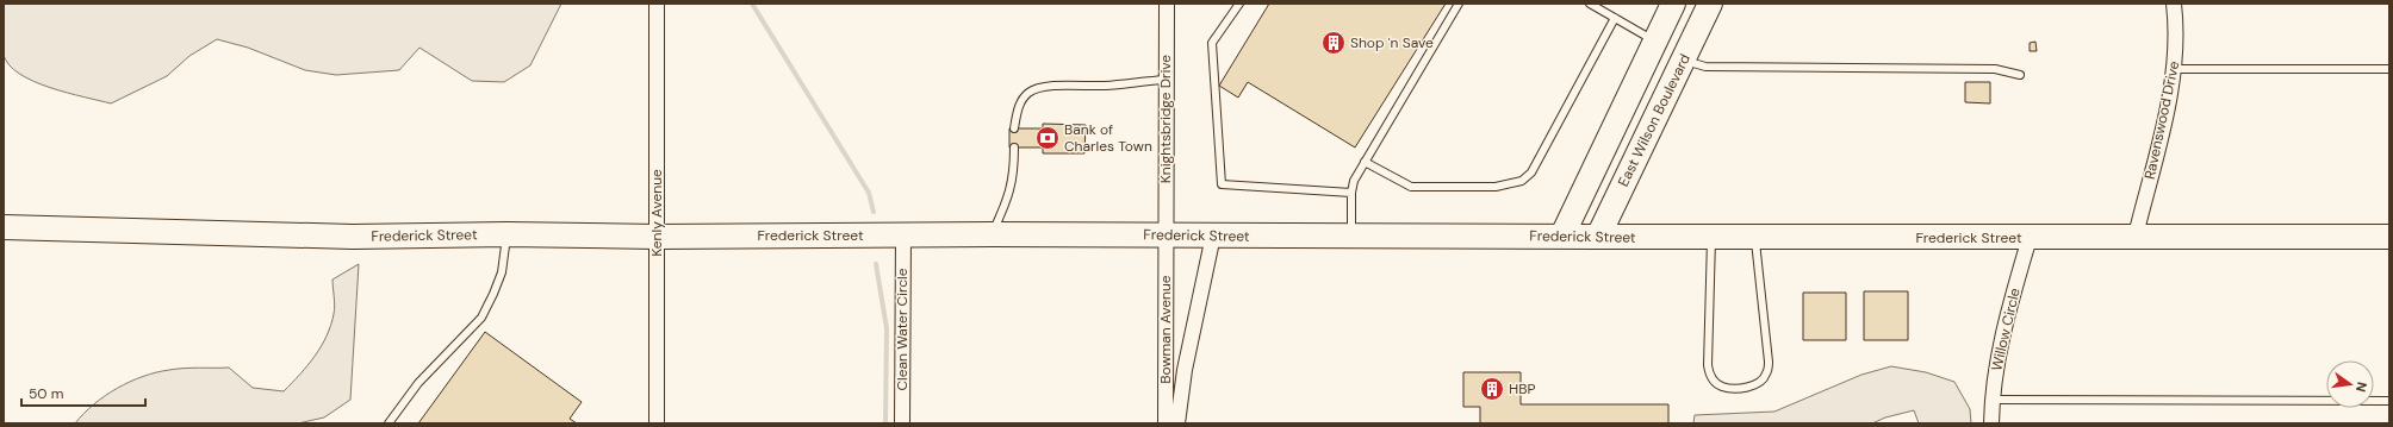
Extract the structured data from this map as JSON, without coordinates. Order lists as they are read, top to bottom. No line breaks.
{"streets":{"main road":["East Wilson Boulevard","Frederick Street"],"street":["Knightsbridge Drive","Ravenswood Drive","Kenly Avenue","Clean Water Circle","Bowman Avenue","Willow Circle"]},"crossings":[["Knightsbridge Drive","Frederick Street"],["Knightsbridge Drive","Bowman Avenue"],["East Wilson Boulevard","Frederick Street"],["Ravenswood Drive","Frederick Street"],["Kenly Avenue","Frederick Street"],["Frederick Street","Clean Water Circle"],["Frederick Street","Bowman Avenue"],["Frederick Street","Willow Circle"]],"places":{"building":["Shop 'n Save","HBP"],"bank":["Bank of Charles Town"]},"scale_bar":"50 m","north":"right"}
